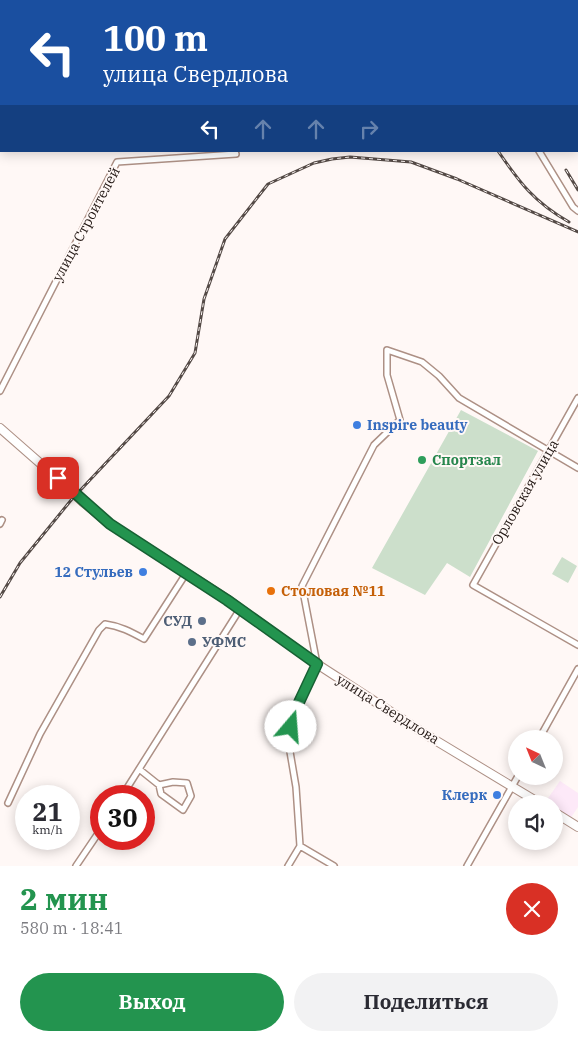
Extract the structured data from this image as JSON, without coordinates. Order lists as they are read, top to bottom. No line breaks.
{"streets":{"main road":["улица Свердлова"],"street":["улица Строителей","Орловская улица"]},"places":["Inspire beauty","Спортзал","12 Стульев","Столовая №11","СУД","УФМС","Клерк"],"north":"top left","page":{"turn":["100 m","улица Свердлова"],"speed":"21 km/h","limit":"30","heading":["2 мин","580 m · 18:41"],"buttons":["Выход","Поделиться"]}}
